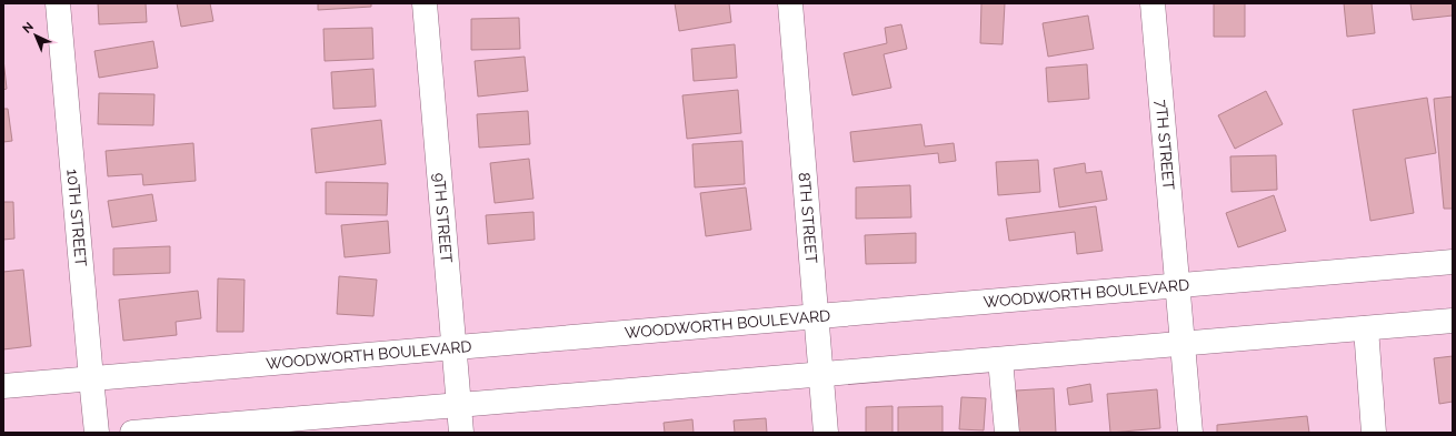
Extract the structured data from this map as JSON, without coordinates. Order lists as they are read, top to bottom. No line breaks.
{"streets":{"main road":["7TH STREET","9TH STREET","8TH STREET","10TH STREET","WOODWORTH BOULEVARD"]},"crossings":[["7TH STREET","WOODWORTH BOULEVARD"],["9TH STREET","WOODWORTH BOULEVARD"],["8TH STREET","WOODWORTH BOULEVARD"],["10TH STREET","WOODWORTH BOULEVARD"]],"north":"top left"}
